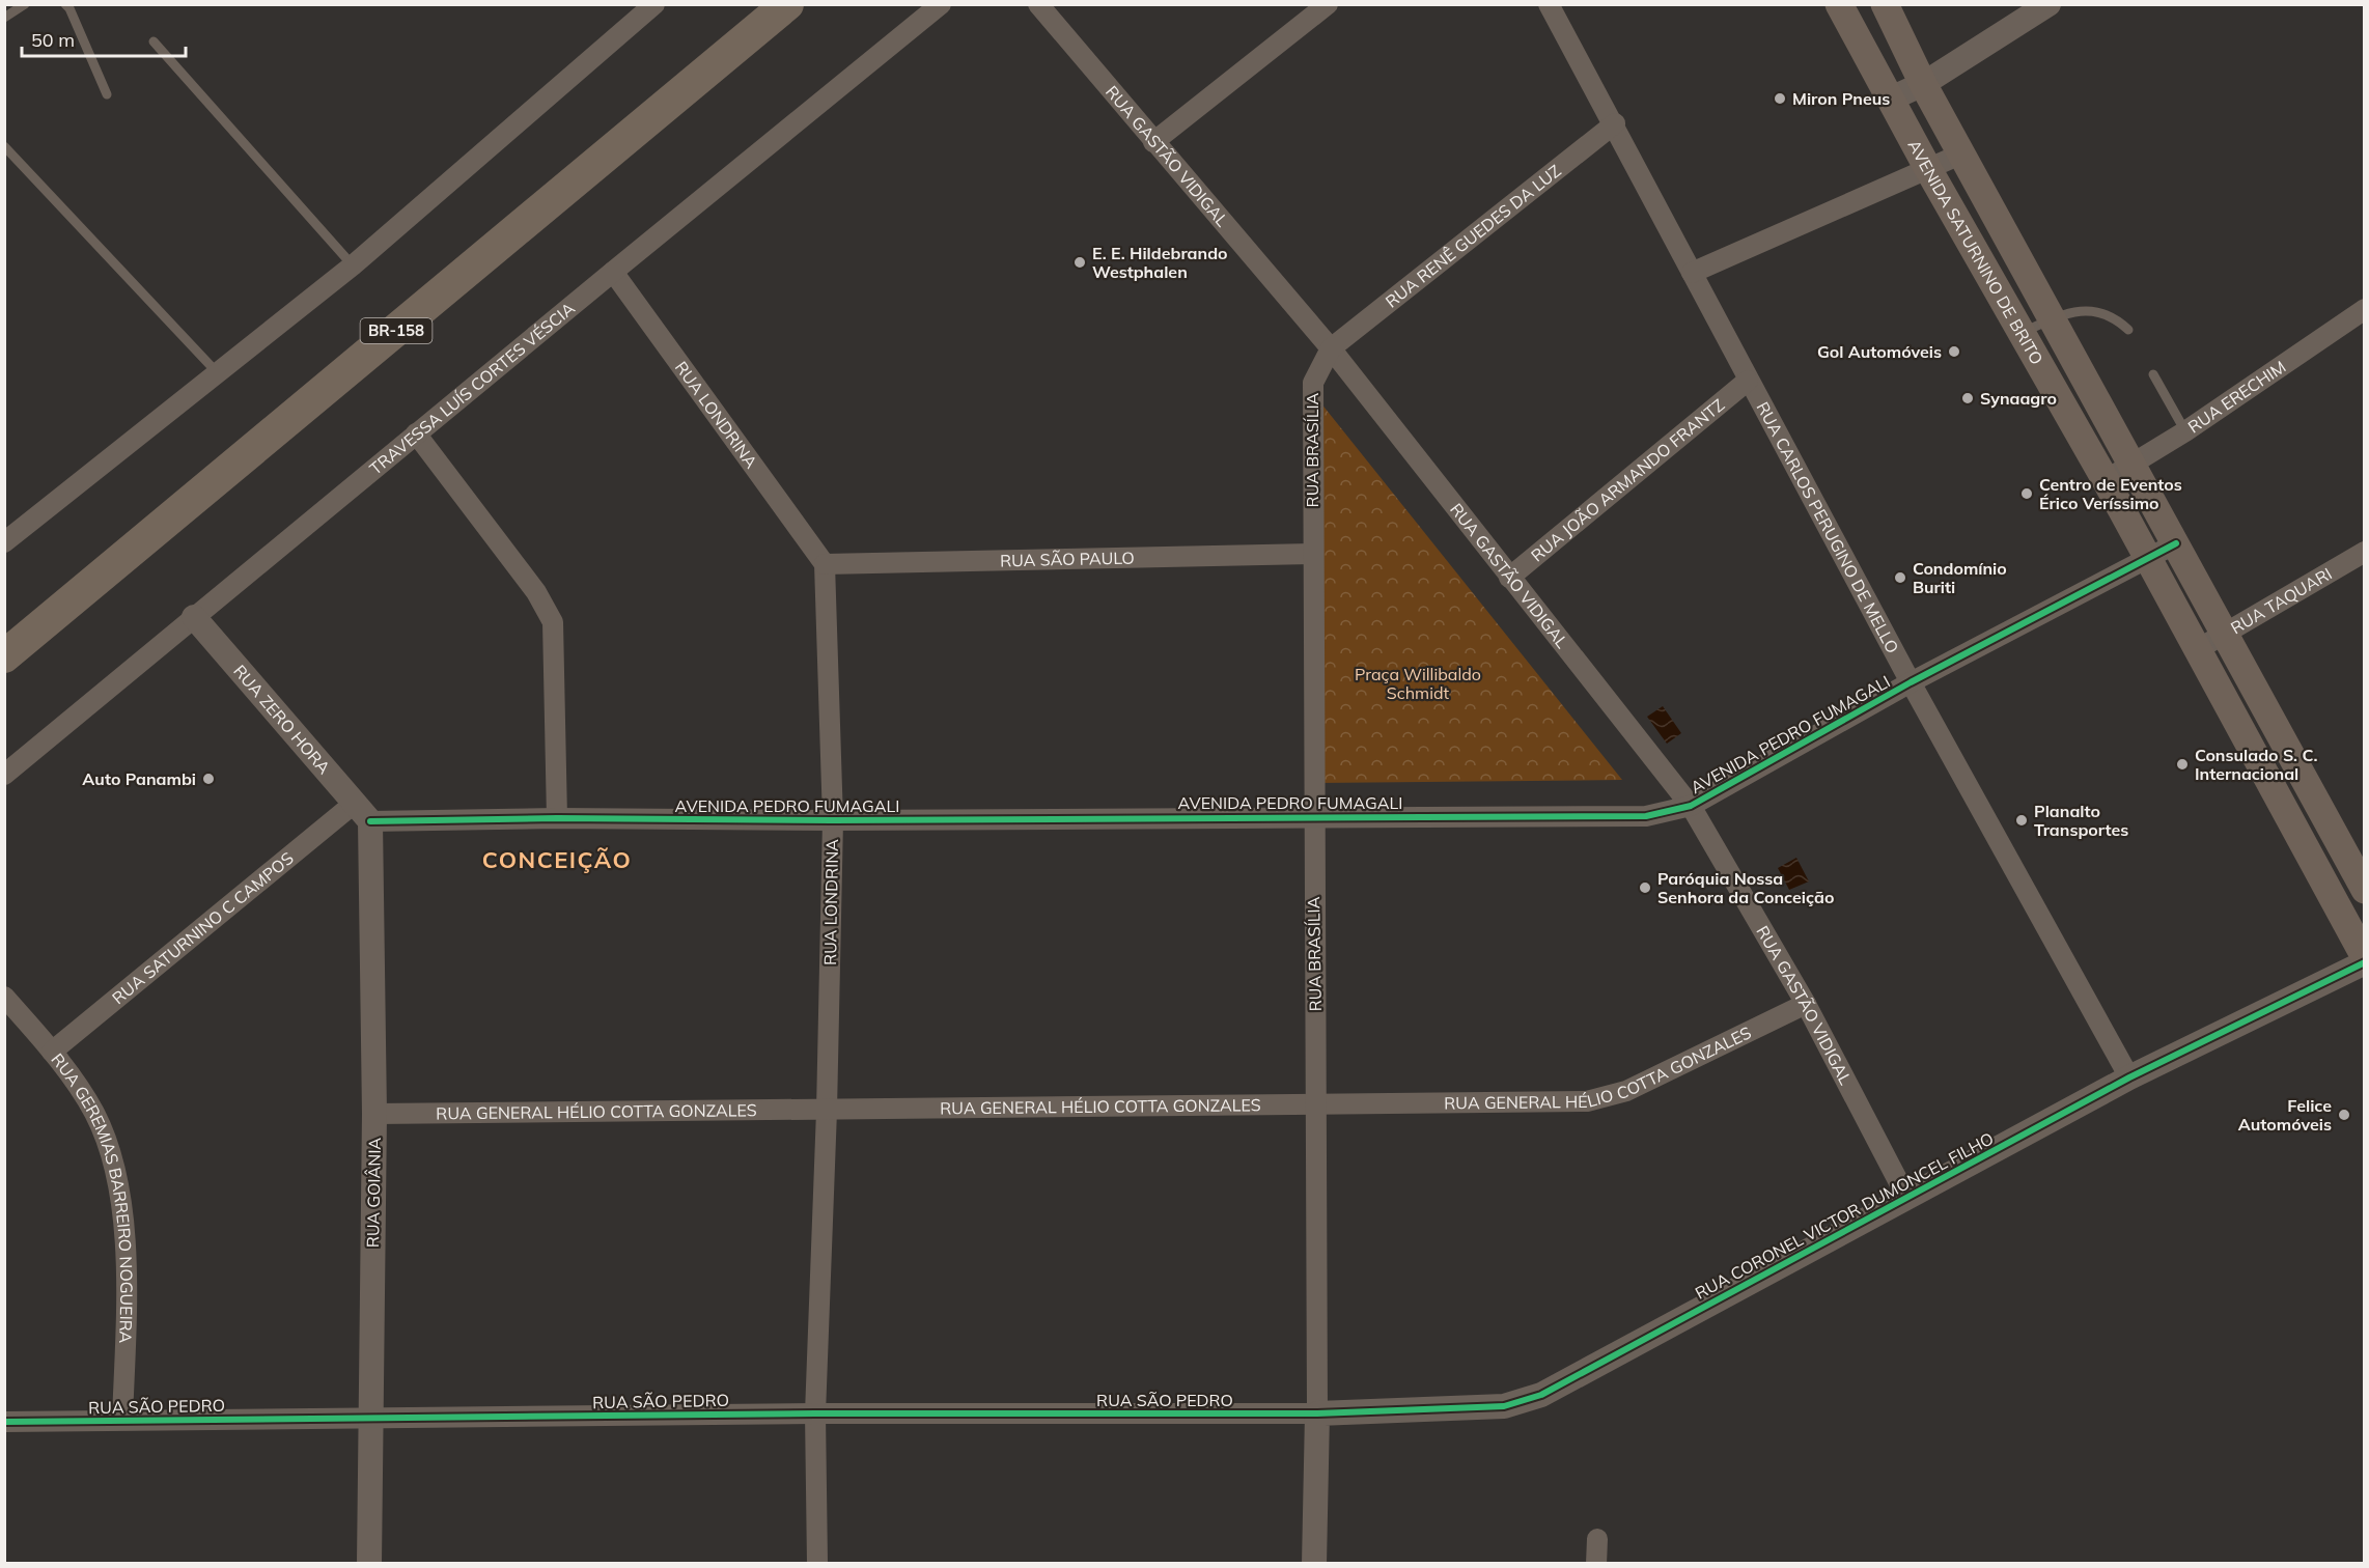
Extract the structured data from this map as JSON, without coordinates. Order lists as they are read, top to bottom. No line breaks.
{"streets":{"highway":["BR-158"],"main road":["AVENIDA SATURNINO DE BRITO"],"street":["RUA GASTÃO VIDIGAL","RUA RENÊ GUEDES DA LUZ","TRAVESSA LUÍS CORTES VÉSCIA","RUA ERECHIM","RUA LONDRINA","RUA BRASÍLIA","RUA JOÃO ARMANDO FRANTZ","RUA CARLOS PERUGINO DE MELLO","RUA SÃO PAULO","RUA TAQUARI","RUA ZERO HORA","AVENIDA PEDRO FUMAGALI","RUA SATURNINO C CAMPOS","RUA GENERAL HÉLIO COTTA GONZALES","RUA GOIÂNIA","RUA GEREMIAS BARREIRO NOGUEIRA","RUA CORONEL VICTOR DUMONCEL FILHO","RUA SÃO PEDRO"]},"crossings":[["RUA GASTÃO VIDIGAL","RUA RENÊ GUEDES DA LUZ"],["RUA GASTÃO VIDIGAL","RUA BRASÍLIA"],["RUA GASTÃO VIDIGAL","RUA JOÃO ARMANDO FRANTZ"],["RUA GASTÃO VIDIGAL","AVENIDA PEDRO FUMAGALI"],["RUA GASTÃO VIDIGAL","RUA GENERAL HÉLIO COTTA GONZALES"],["RUA GASTÃO VIDIGAL","RUA CORONEL VICTOR DUMONCEL FILHO"],["RUA RENÊ GUEDES DA LUZ","RUA BRASÍLIA"],["RUA RENÊ GUEDES DA LUZ","RUA CARLOS PERUGINO DE MELLO"],["AVENIDA SATURNINO DE BRITO","RUA ERECHIM"],["AVENIDA SATURNINO DE BRITO","RUA TAQUARI"],["AVENIDA SATURNINO DE BRITO","AVENIDA PEDRO FUMAGALI"],["TRAVESSA LUÍS CORTES VÉSCIA","RUA LONDRINA"],["TRAVESSA LUÍS CORTES VÉSCIA","RUA ZERO HORA"],["RUA LONDRINA","RUA SÃO PAULO"],["RUA LONDRINA","AVENIDA PEDRO FUMAGALI"],["RUA LONDRINA","RUA GENERAL HÉLIO COTTA GONZALES"],["RUA LONDRINA","RUA SÃO PEDRO"],["RUA BRASÍLIA","RUA SÃO PAULO"],["RUA BRASÍLIA","AVENIDA PEDRO FUMAGALI"],["RUA BRASÍLIA","RUA GENERAL HÉLIO COTTA GONZALES"],["RUA BRASÍLIA","RUA CORONEL VICTOR DUMONCEL FILHO"],["RUA BRASÍLIA","RUA SÃO PEDRO"],["RUA JOÃO ARMANDO FRANTZ","RUA CARLOS PERUGINO DE MELLO"],["RUA CARLOS PERUGINO DE MELLO","AVENIDA PEDRO FUMAGALI"],["RUA CARLOS PERUGINO DE MELLO","RUA CORONEL VICTOR DUMONCEL FILHO"],["RUA ZERO HORA","AVENIDA PEDRO FUMAGALI"],["RUA ZERO HORA","RUA SATURNINO C CAMPOS"],["RUA ZERO HORA","RUA GOIÂNIA"],["AVENIDA PEDRO FUMAGALI","RUA SATURNINO C CAMPOS"],["AVENIDA PEDRO FUMAGALI","RUA GOIÂNIA"],["RUA SATURNINO C CAMPOS","RUA GOIÂNIA"],["RUA SATURNINO C CAMPOS","RUA GEREMIAS BARREIRO NOGUEIRA"],["RUA GENERAL HÉLIO COTTA GONZALES","RUA GOIÂNIA"],["RUA GOIÂNIA","RUA SÃO PEDRO"],["RUA GEREMIAS BARREIRO NOGUEIRA","RUA SÃO PEDRO"],["RUA CORONEL VICTOR DUMONCEL FILHO","RUA SÃO PEDRO"]],"districts":["CONCEIÇÃO"],"parks":["Praça Willibaldo Schmidt"],"places":["Miron Pneus","E. E. Hildebrando Westphalen","Gol Automóveis","Synaagro","Centro de Eventos Érico Veríssimo","Condomínio Buriti","Consulado S. C. Internacional","Auto Panambi","Planalto Transportes","Paróquia Nossa Senhora da Conceição","Felice Automóveis"],"scale_bar":"50 m"}
